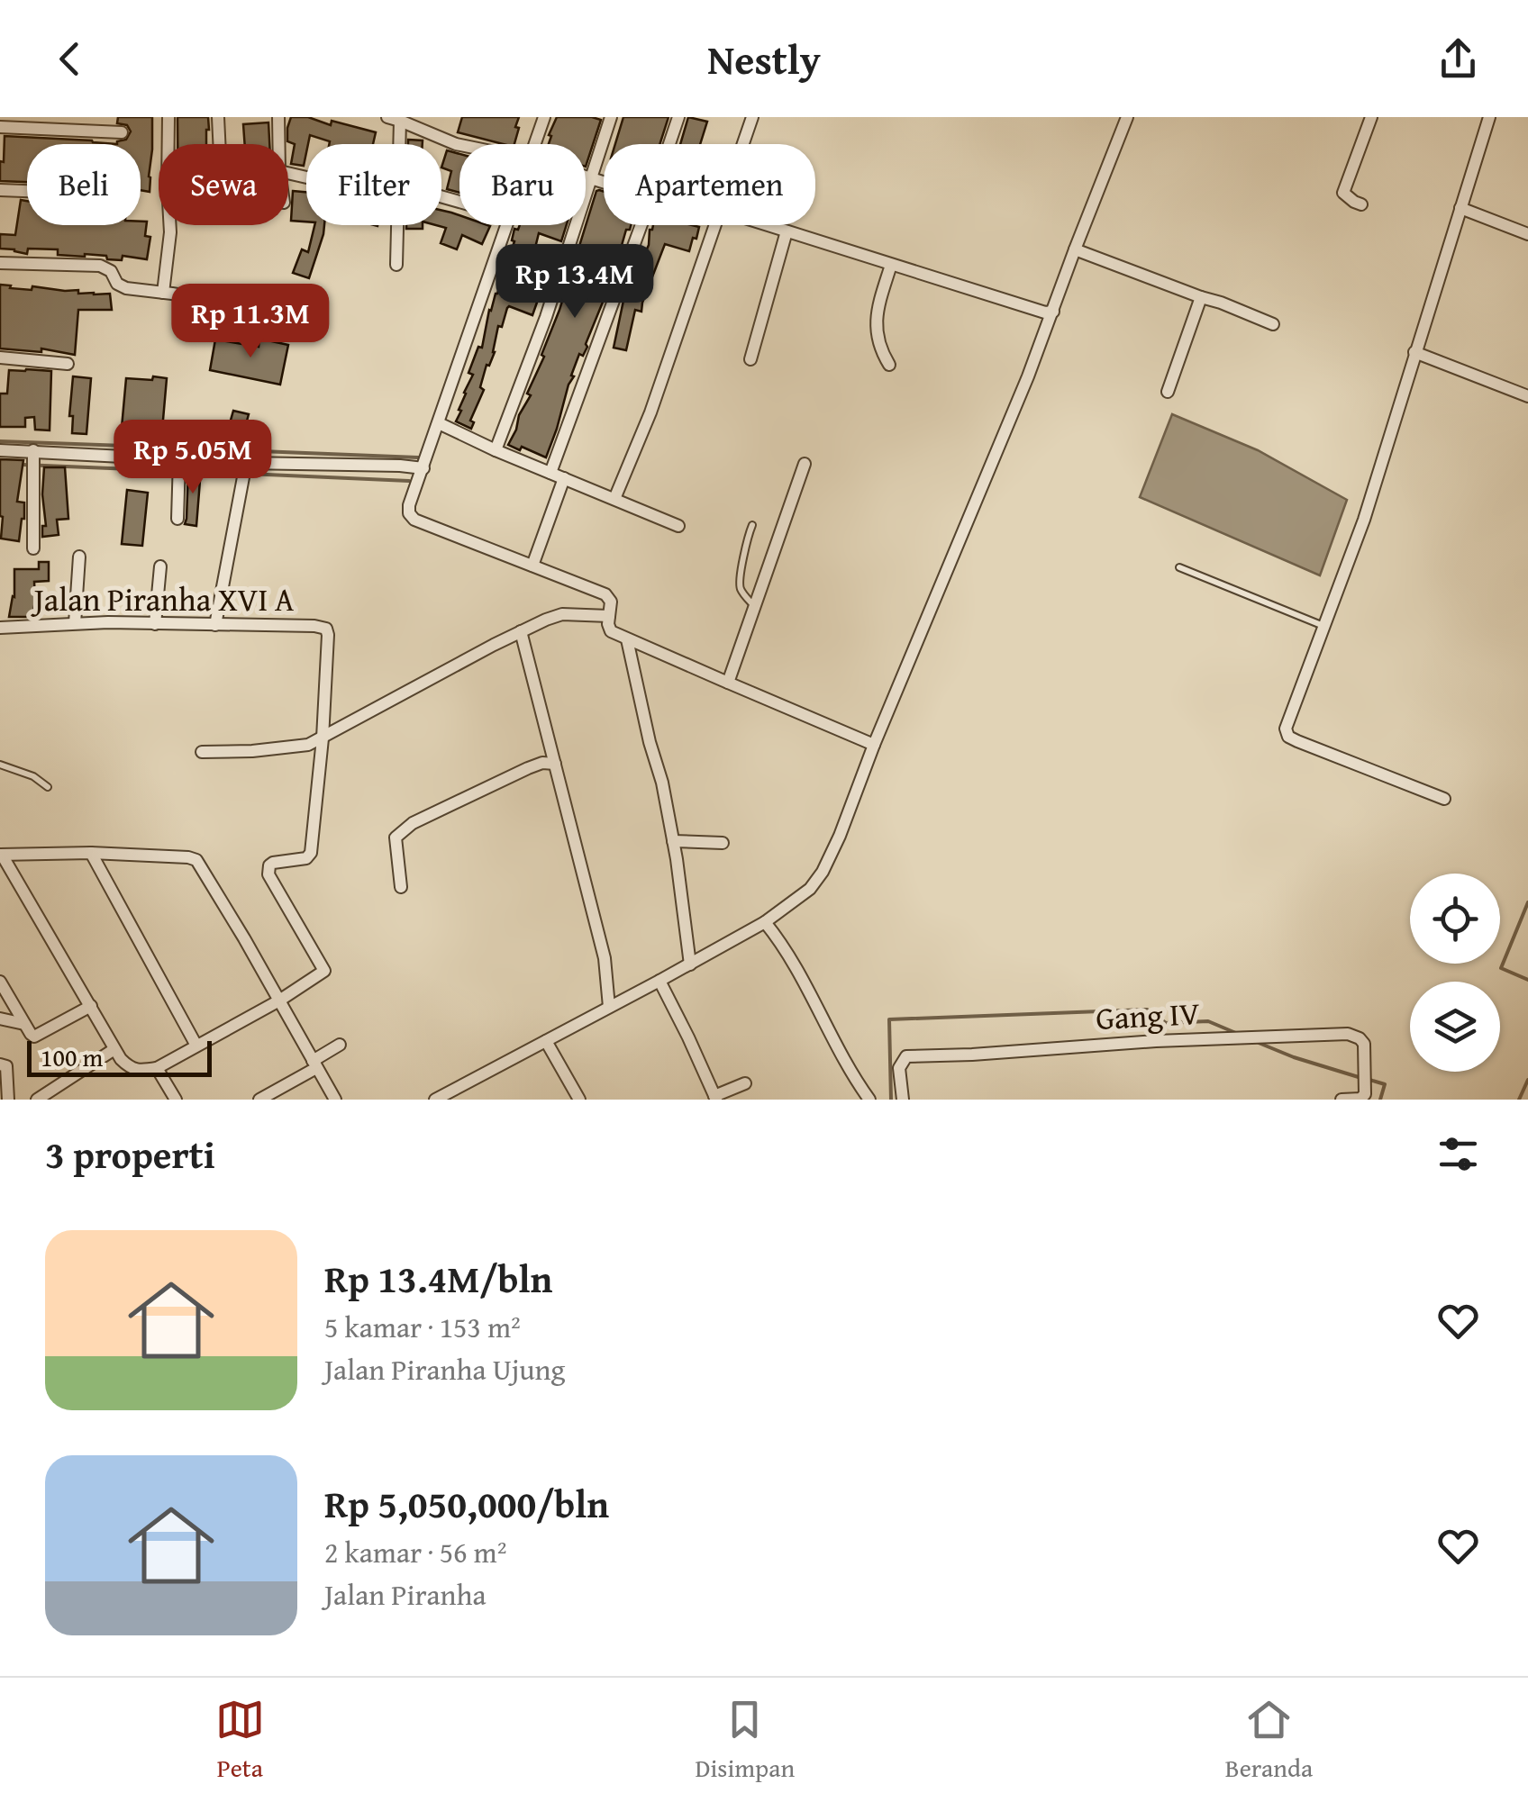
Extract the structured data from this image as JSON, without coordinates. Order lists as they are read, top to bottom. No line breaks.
{"streets":{"street":["Jalan Piranha XVI A","Gang IV"]},"scale_bar":"100 m","page":{"header":"Nestly","chip":["Beli","Sewa","Filter","Baru","Apartemen"],"price":["Rp 13.4M","Rp 11.3M","Rp 5.05M"],"scale":"100 m","heading":"3 properti","list":[{"name":"Rp 13.4M/bln","note":"5 kamar · 153 m² · Jalan Piranha Ujung"},{"name":"Rp 5,050,000/bln","note":"2 kamar · 56 m² · Jalan Piranha"}],"tabs":["Peta","Disimpan","Beranda"]}}
